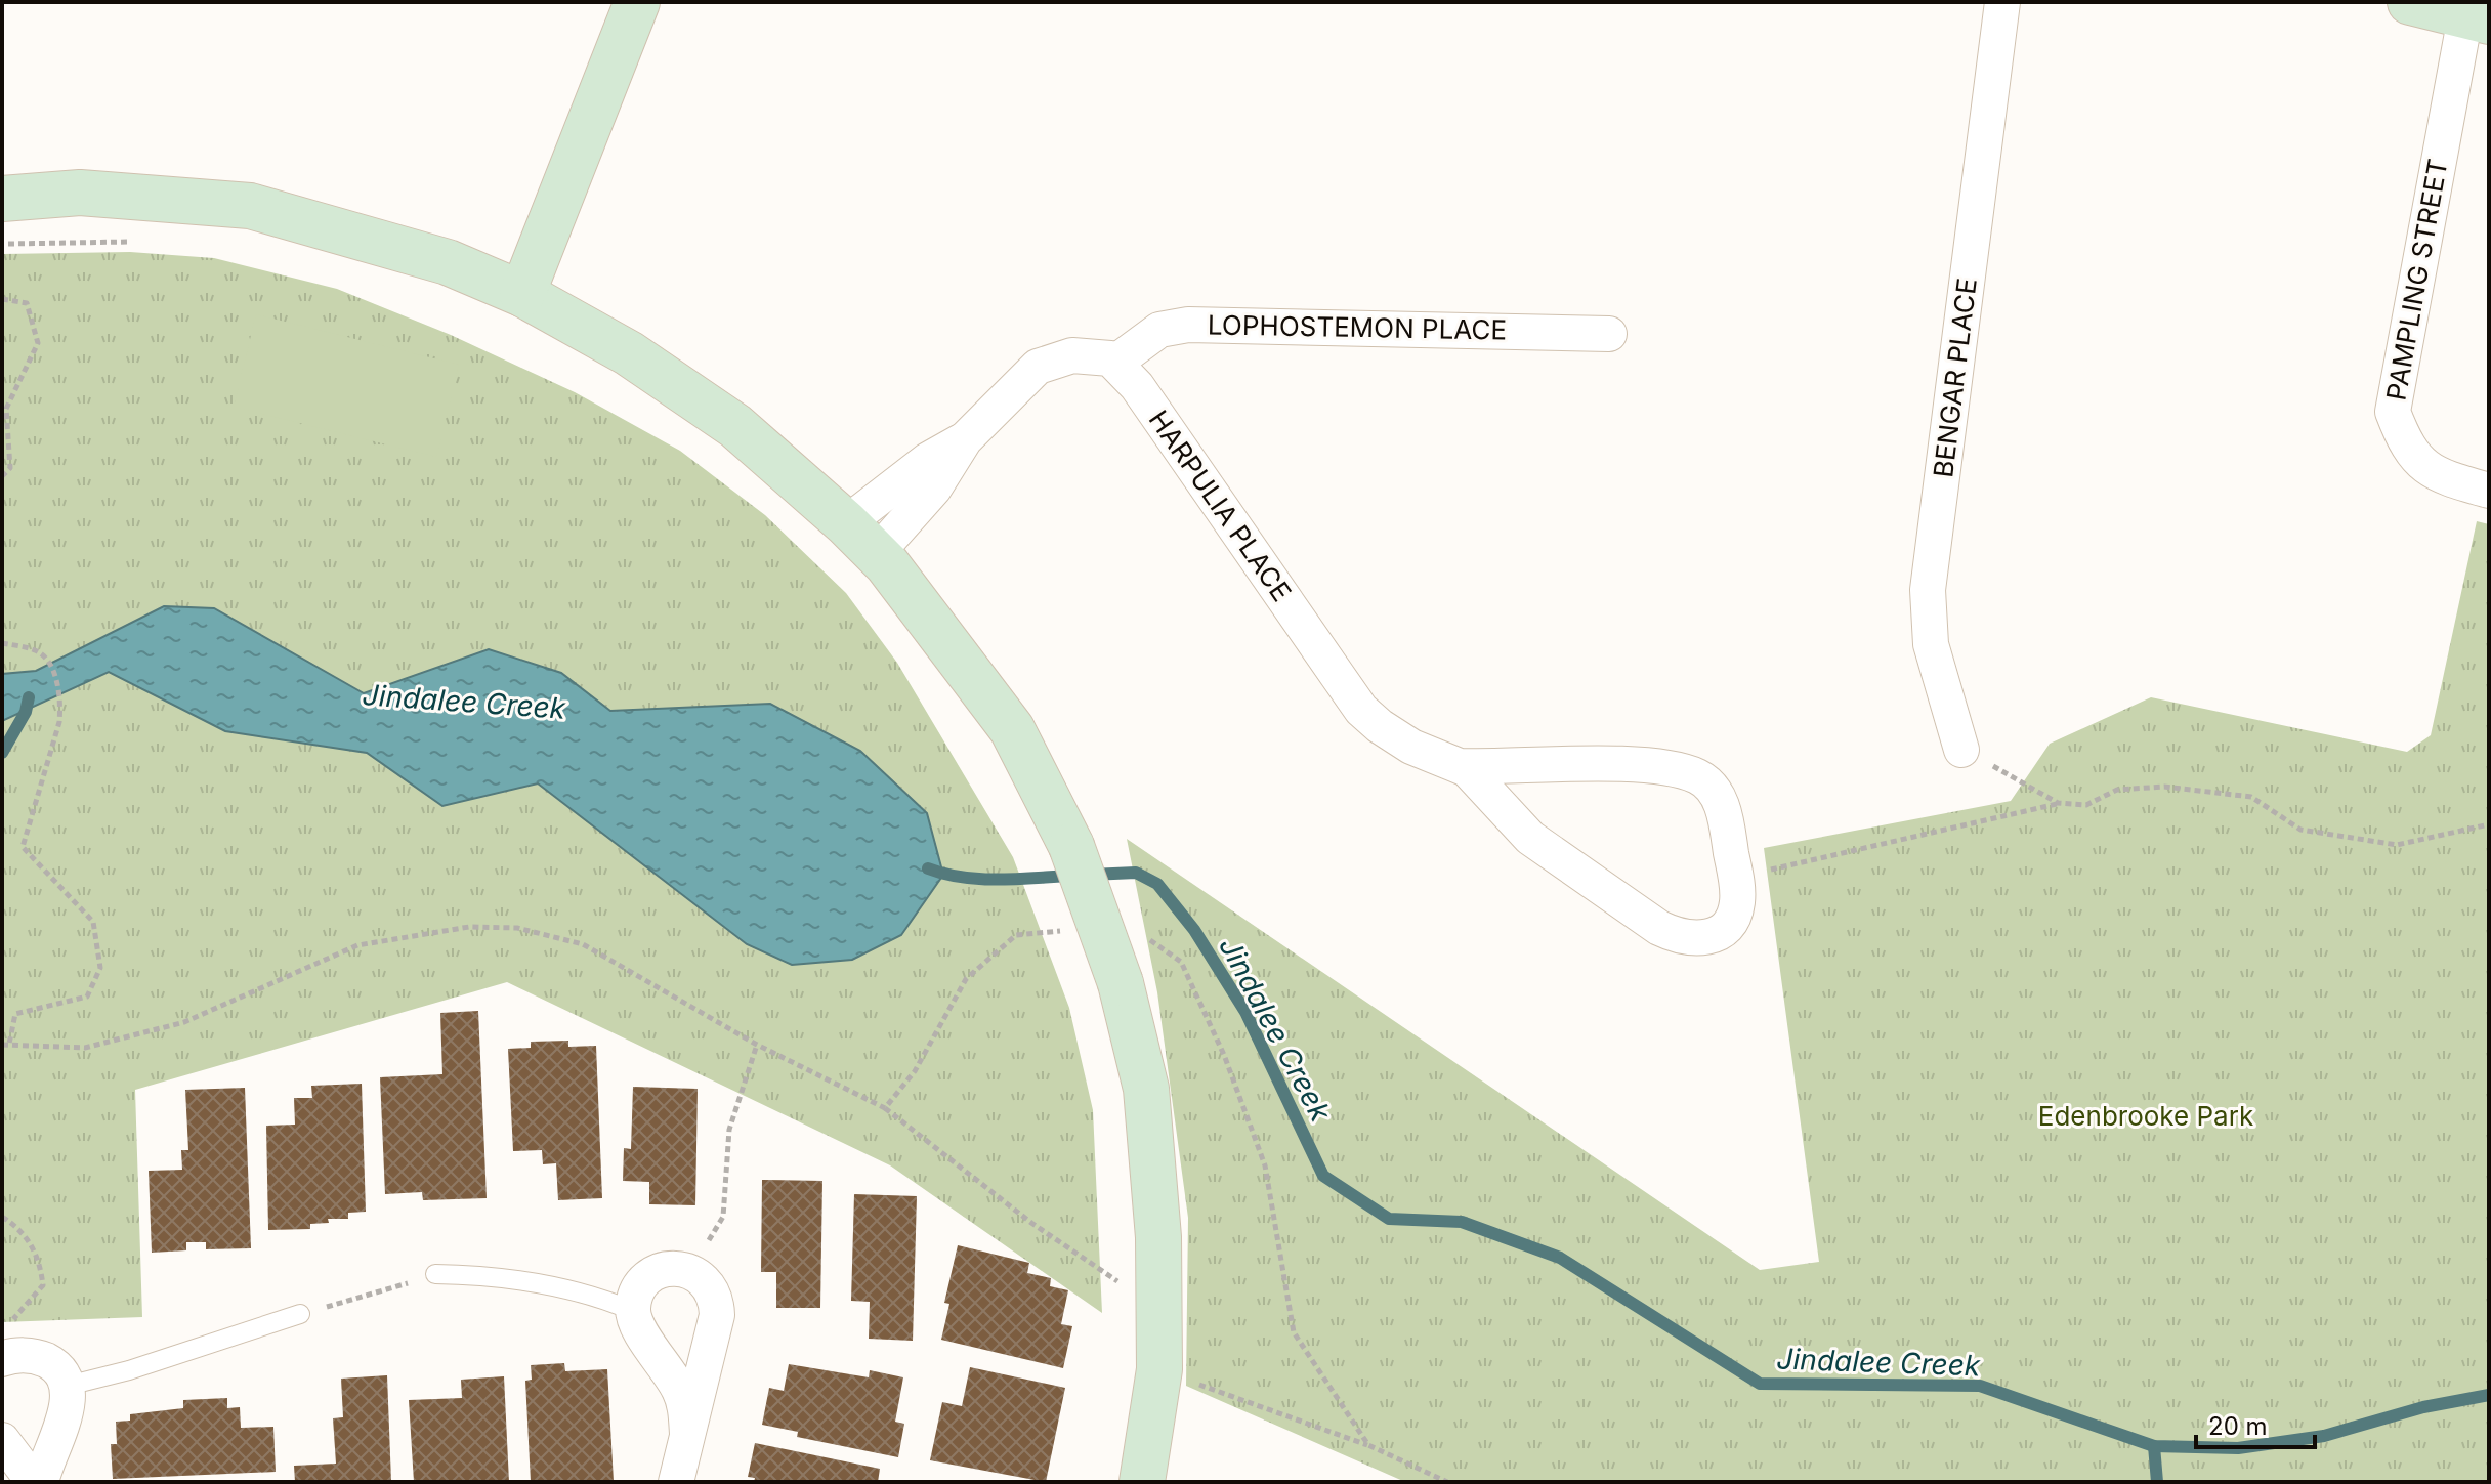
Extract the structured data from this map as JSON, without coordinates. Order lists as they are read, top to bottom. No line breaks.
{"streets":{"street":["PAMPLING STREET","LOPHOSTEMON PLACE","BENGAR PLACE","HARPULIA PLACE"]},"crossings":[["LOPHOSTEMON PLACE","HARPULIA PLACE"]],"water":["Jindalee Creek"],"parks":["Edenbrooke Park"],"scale_bar":"20 m"}
